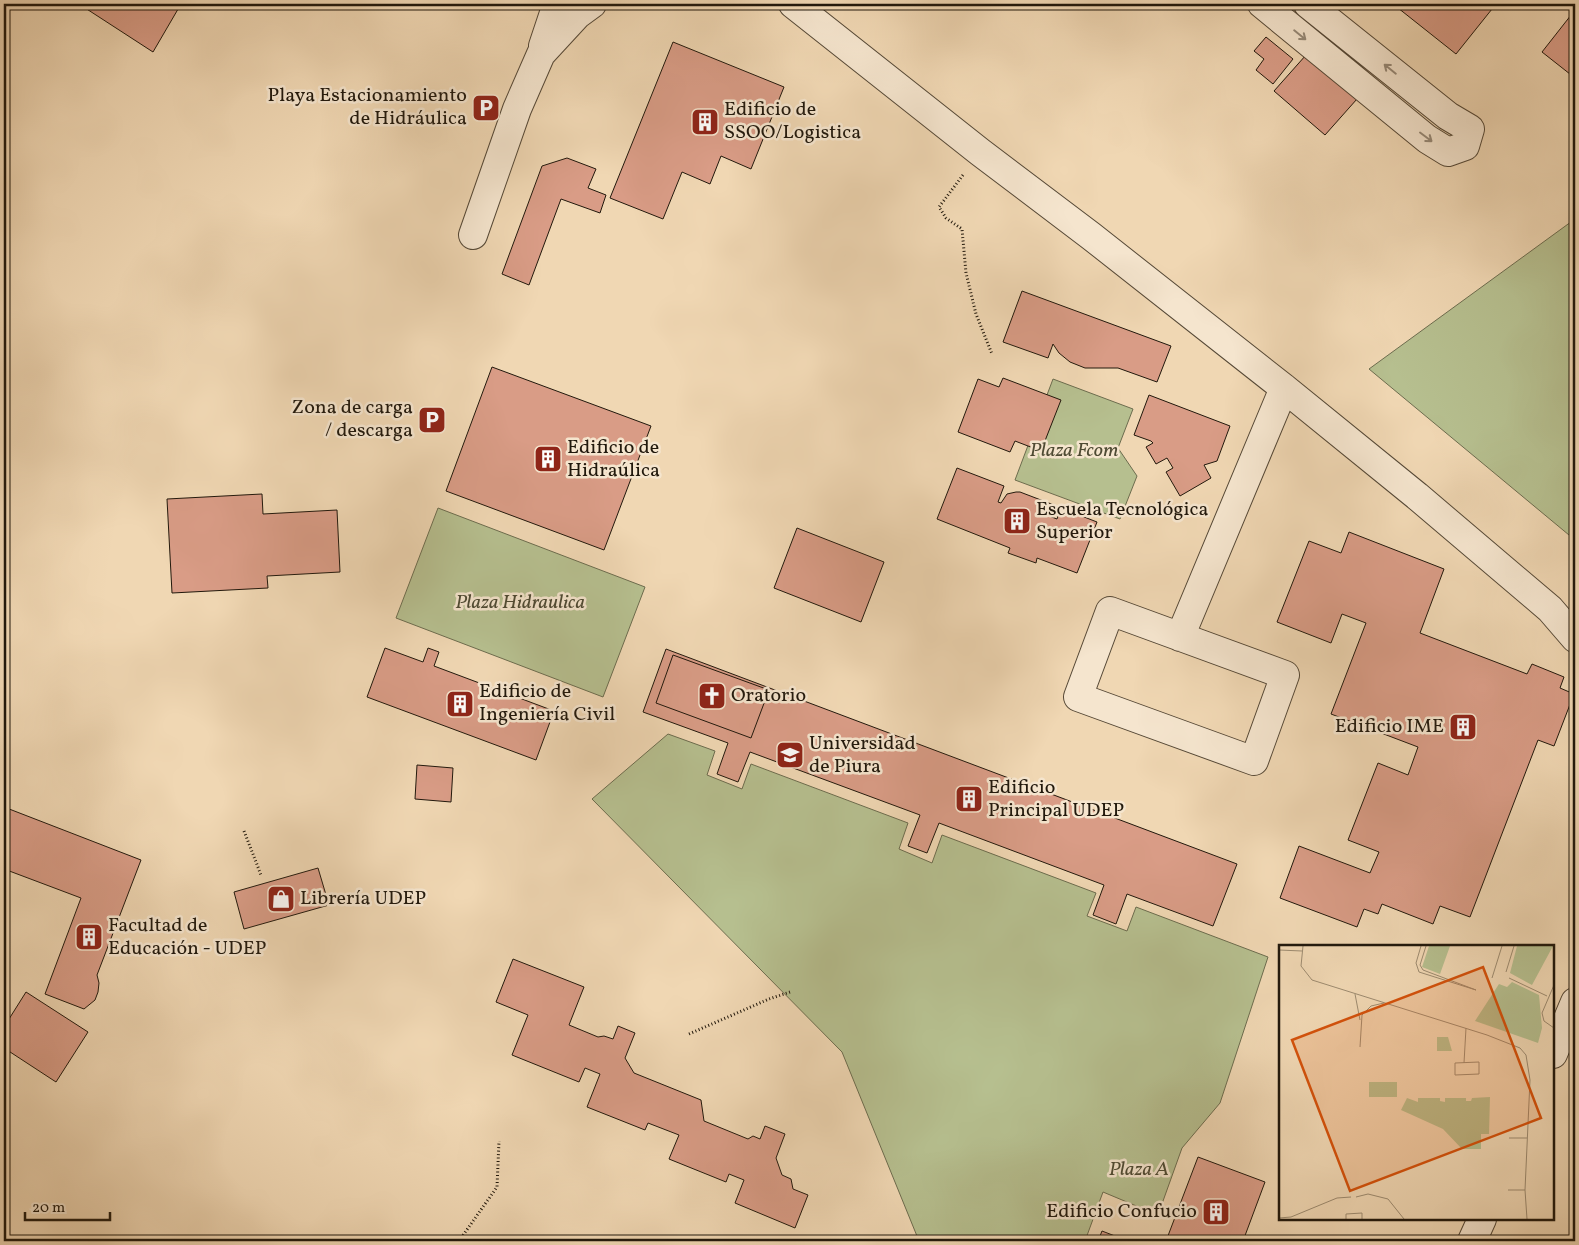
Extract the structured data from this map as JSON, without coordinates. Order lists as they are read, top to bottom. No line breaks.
{"parks":["Plaza Fcom","Plaza Hidraulica","Plaza A"],"places":{"parking":["Playa Estacionamiento de Hidráulica","Zona de carga / descarga"],"building":["Edificio de SSOO/Logistica","Edificio de Hidraúlica","Escuela Tecnológica Superior","Edificio de Ingeniería Civil","Edificio IME","Edificio Principal UDEP","Facultad de Educación - UDEP","Edificio Confucio"],"church":["Oratorio"],"school or university":["Universidad de Piura"],"shop":["Librería UDEP"]},"scale_bar":"20 m"}
